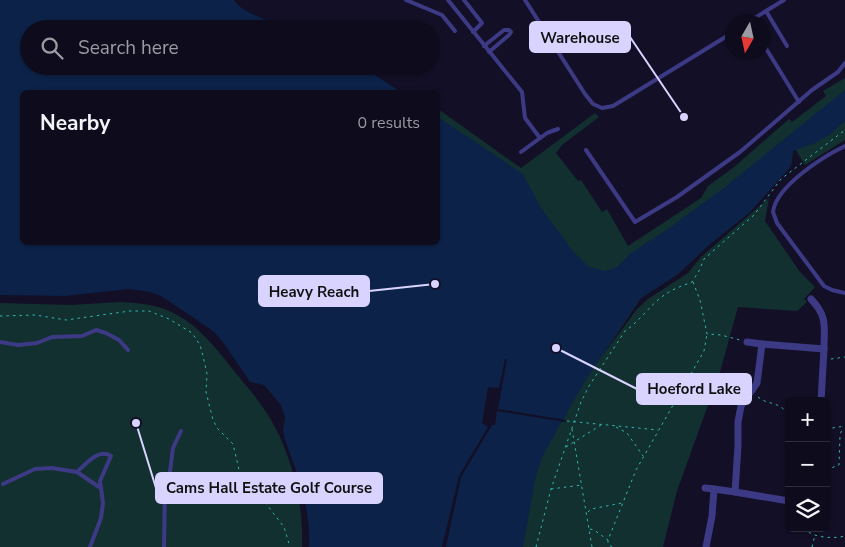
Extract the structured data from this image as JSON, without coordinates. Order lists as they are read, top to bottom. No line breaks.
{"places":["Warehouse","Heavy Reach","Hoeford Lake","Cams Hall Estate Golf Course"],"north":"bottom","page":{"search":"Search here","heading":["Nearby","0 results"],"map_buttons":["+","−"]}}
